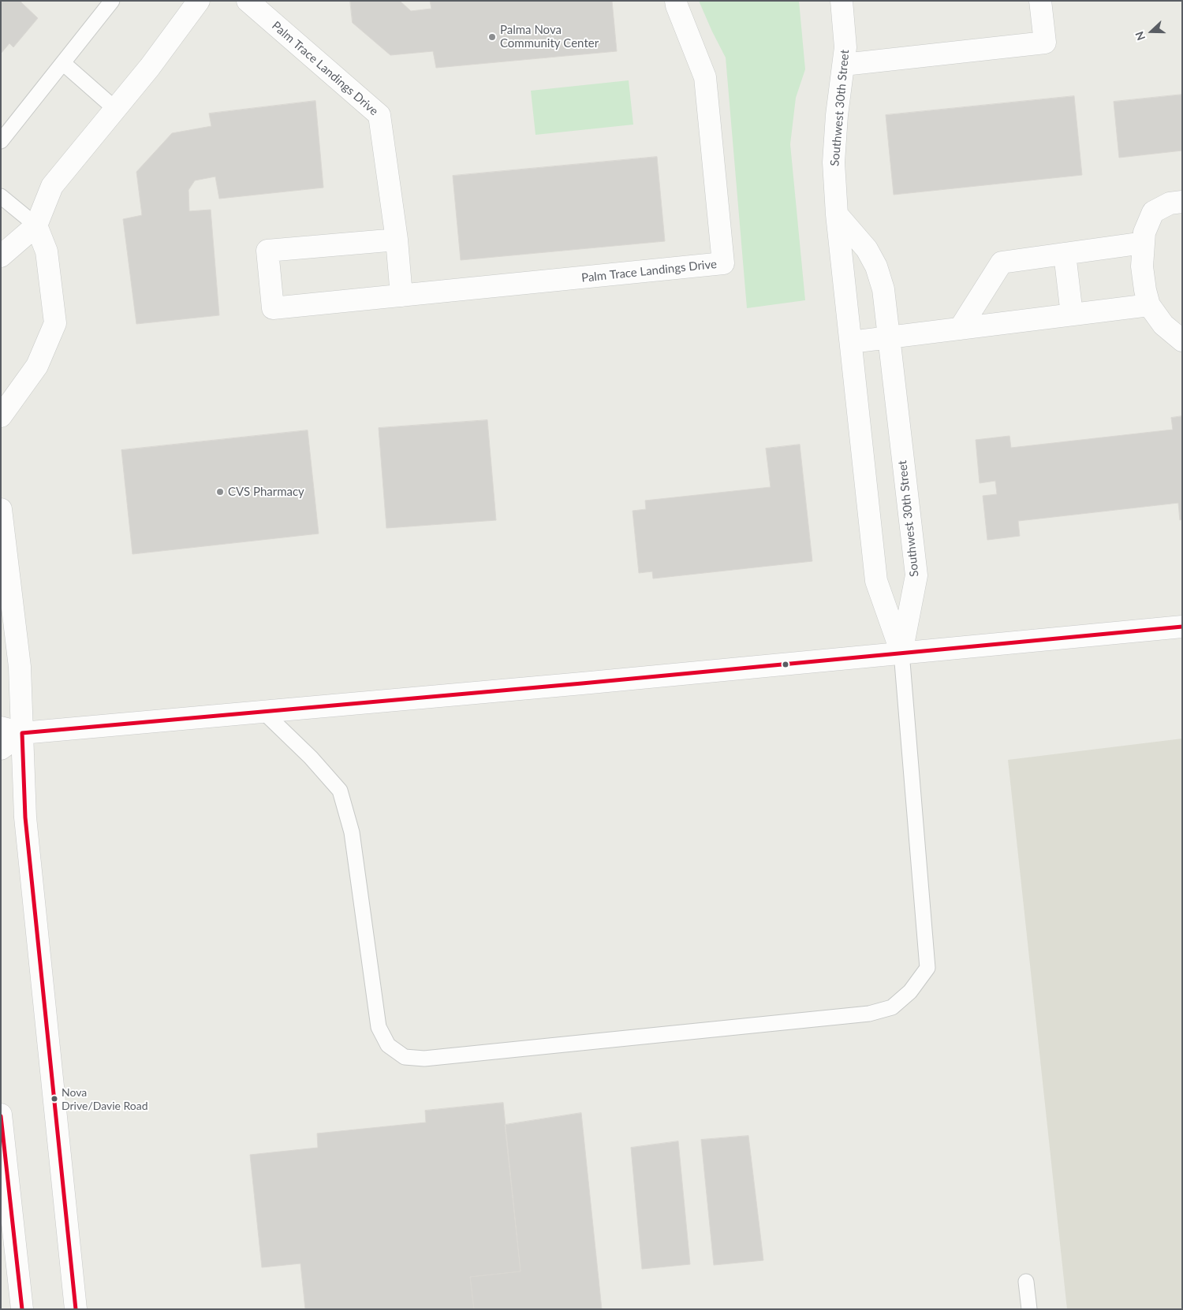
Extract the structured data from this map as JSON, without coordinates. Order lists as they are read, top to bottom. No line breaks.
{"streets":{"street":["Palm Trace Landings Drive","Southwest 30th Street"]},"places":["Palma Nova Community Center","CVS Pharmacy","Nova Drive/Davie Road"],"north":"left"}
